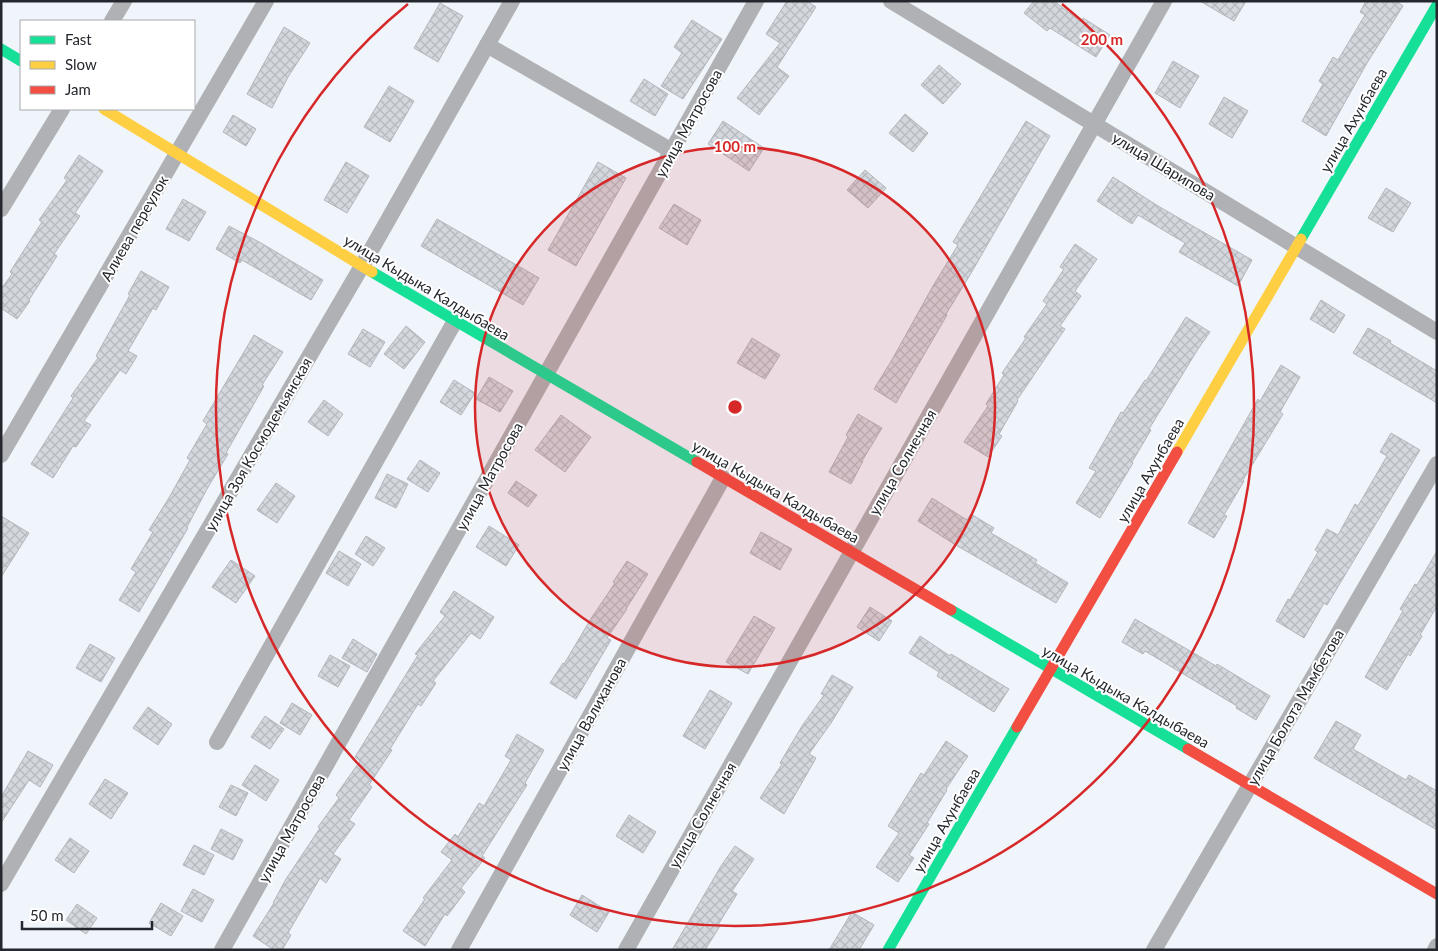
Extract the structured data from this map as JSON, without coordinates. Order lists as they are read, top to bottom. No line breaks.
{"streets":{"street":["улица Ахунбаева","улица Матросова","улица Шарипова","Алиева переулок","улица Кыдыка Калдыбаева","улица Зоя Космодемьянская","улица Солнечная","улица Болота Мамбетова","улица Валиханова"]},"crossings":[["улица Ахунбаева","улица Шарипова"],["улица Ахунбаева","улица Кыдыка Калдыбаева"],["улица Матросова","улица Кыдыка Калдыбаева"],["улица Шарипова","улица Солнечная"],["Алиева переулок","улица Кыдыка Калдыбаева"],["улица Кыдыка Калдыбаева","улица Зоя Космодемьянская"],["улица Кыдыка Калдыбаева","улица Солнечная"],["улица Кыдыка Калдыбаева","улица Болота Мамбетова"],["улица Кыдыка Калдыбаева","улица Валиханова"]],"legend":["Fast","Slow","Jam"],"scale_bar":"50 m","rings":["200 m","100 m"]}
